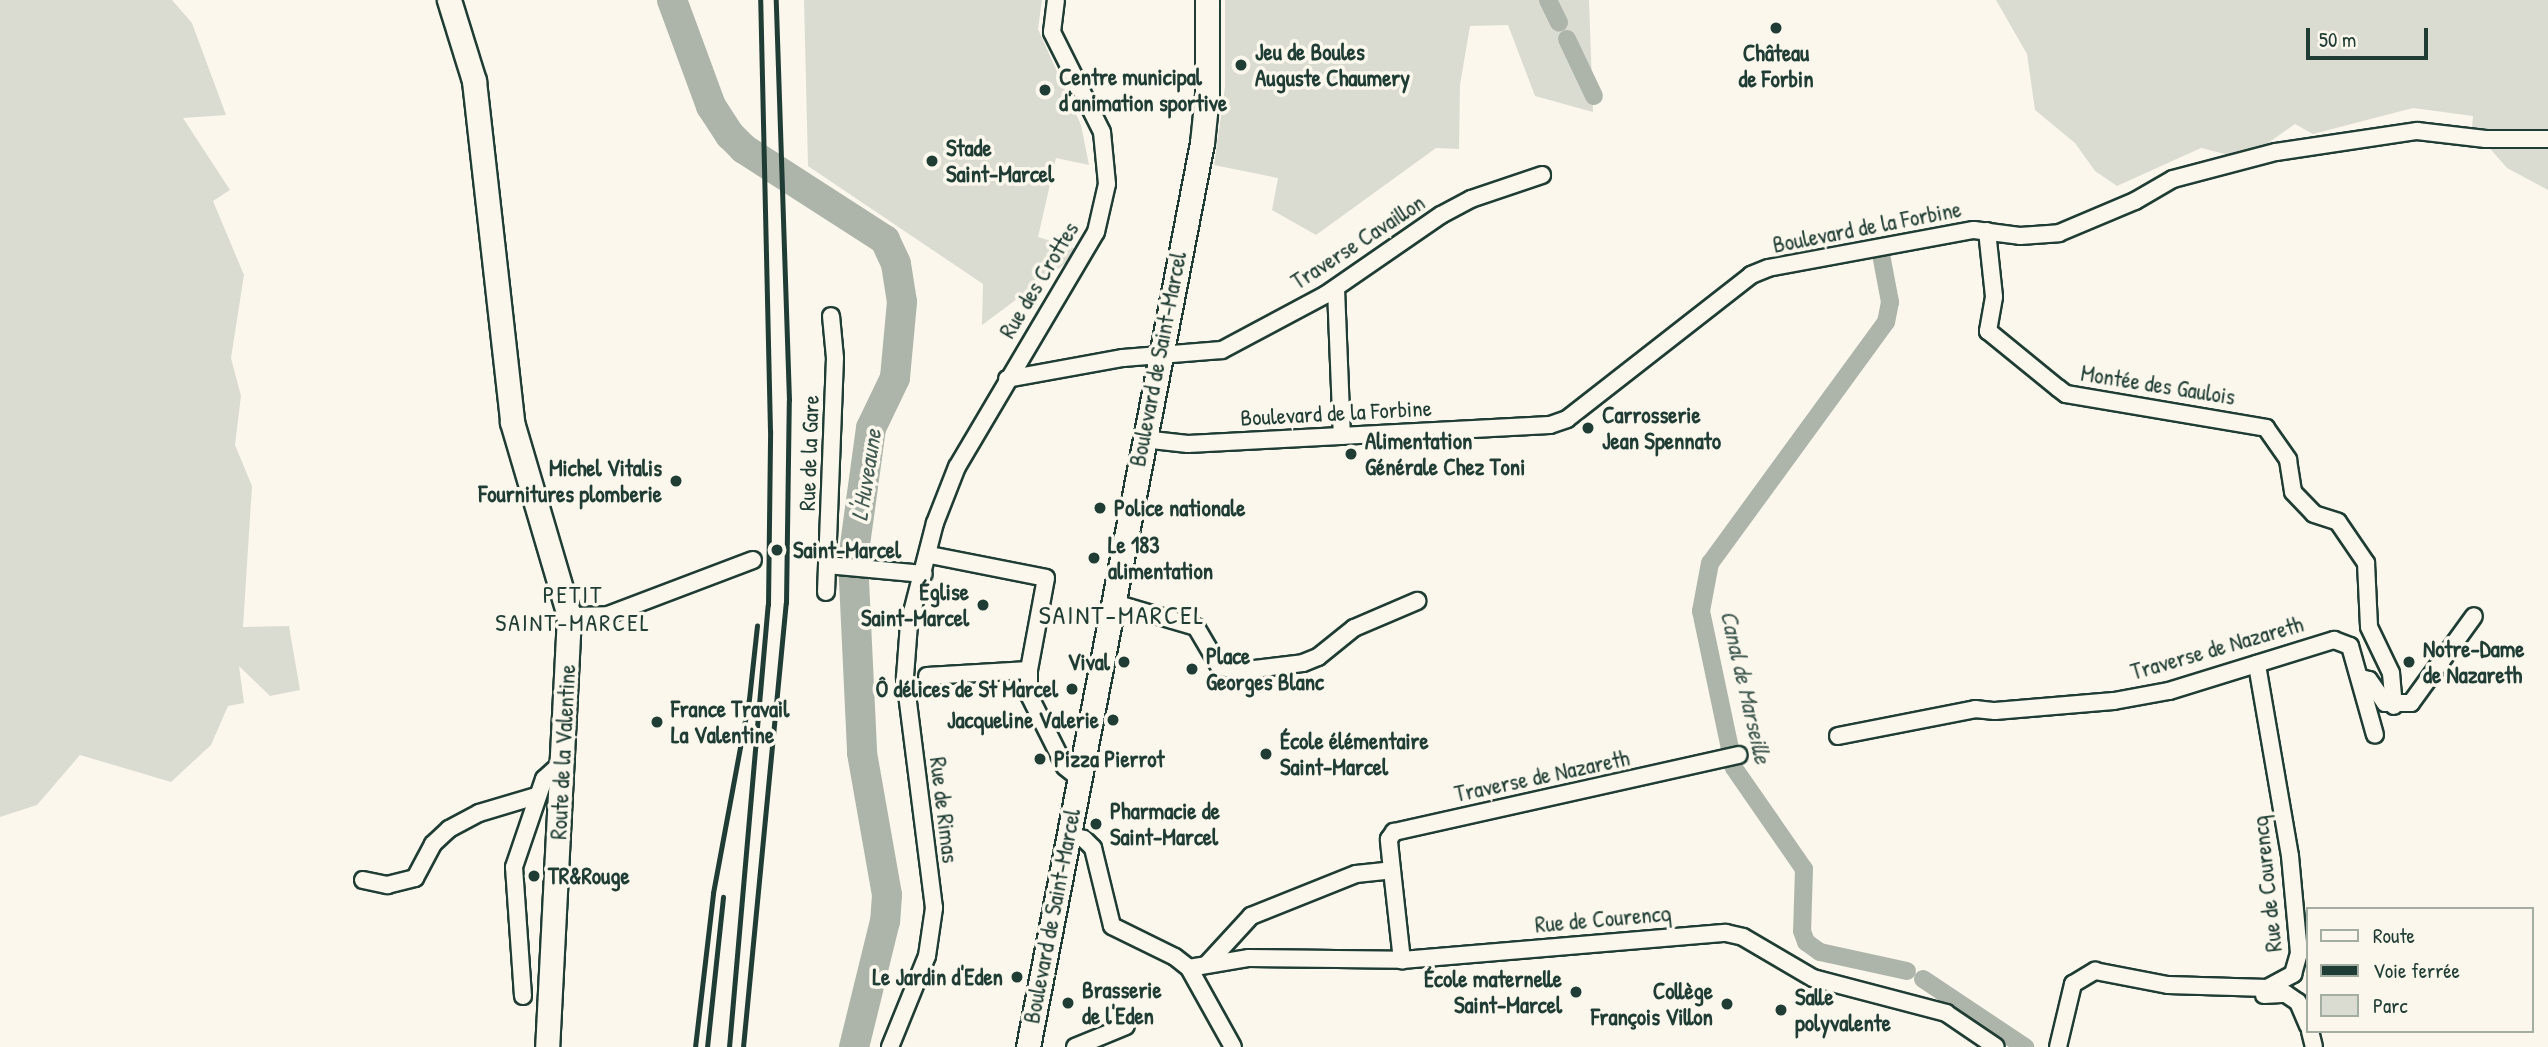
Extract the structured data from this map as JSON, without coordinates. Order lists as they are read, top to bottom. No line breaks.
{"streets":{"main road":["Boulevard de Saint-Marcel","Route de la Valentine"],"street":["Boulevard de la Forbine","Traverse Cavaillon","Rue des Crottes","Montée des Gaulois","Rue de la Gare","Traverse de Nazareth","Rue de Rimas","Rue de Courencq"]},"crossings":[["Boulevard de la Forbine","Boulevard de Saint-Marcel"],["Boulevard de la Forbine","Montée des Gaulois"],["Traverse Cavaillon","Rue des Crottes"],["Traverse Cavaillon","Boulevard de Saint-Marcel"],["Rue des Crottes","Rue de Rimas"],["Traverse de Nazareth","Rue de Courencq"]],"districts":["PETIT SAINT-MARCEL","SAINT-MARCEL"],"water":["L'Huveaune","Canal de Marseille"],"places":["Château de Forbin","Jeu de Boules Auguste Chaumery","Centre municipal d'animation sportive","Stade Saint-Marcel","Carrosserie Jean Spennato","Alimentation Générale Chez Toni","Michel Vitalis Fournitures plomberie","Police nationale","Saint-Marcel","Le 183 alimentation","Église Saint-Marcel","Vival","Notre-Dame de Nazareth","Place Georges Blanc","Ô délices de St Marcel","Jacqueline Valerie","France Travail La Valentine","École élémentaire Saint-Marcel","Pizza Pierrot","Pharmacie de Saint-Marcel","TR&Rouge","Le Jardin d'Eden","École maternelle Saint-Marcel","Brasserie de l'Eden","Collège François Villon","Salle polyvalente"],"legend":["Route","Voie ferrée","Parc"],"scale_bar":"50 m"}
